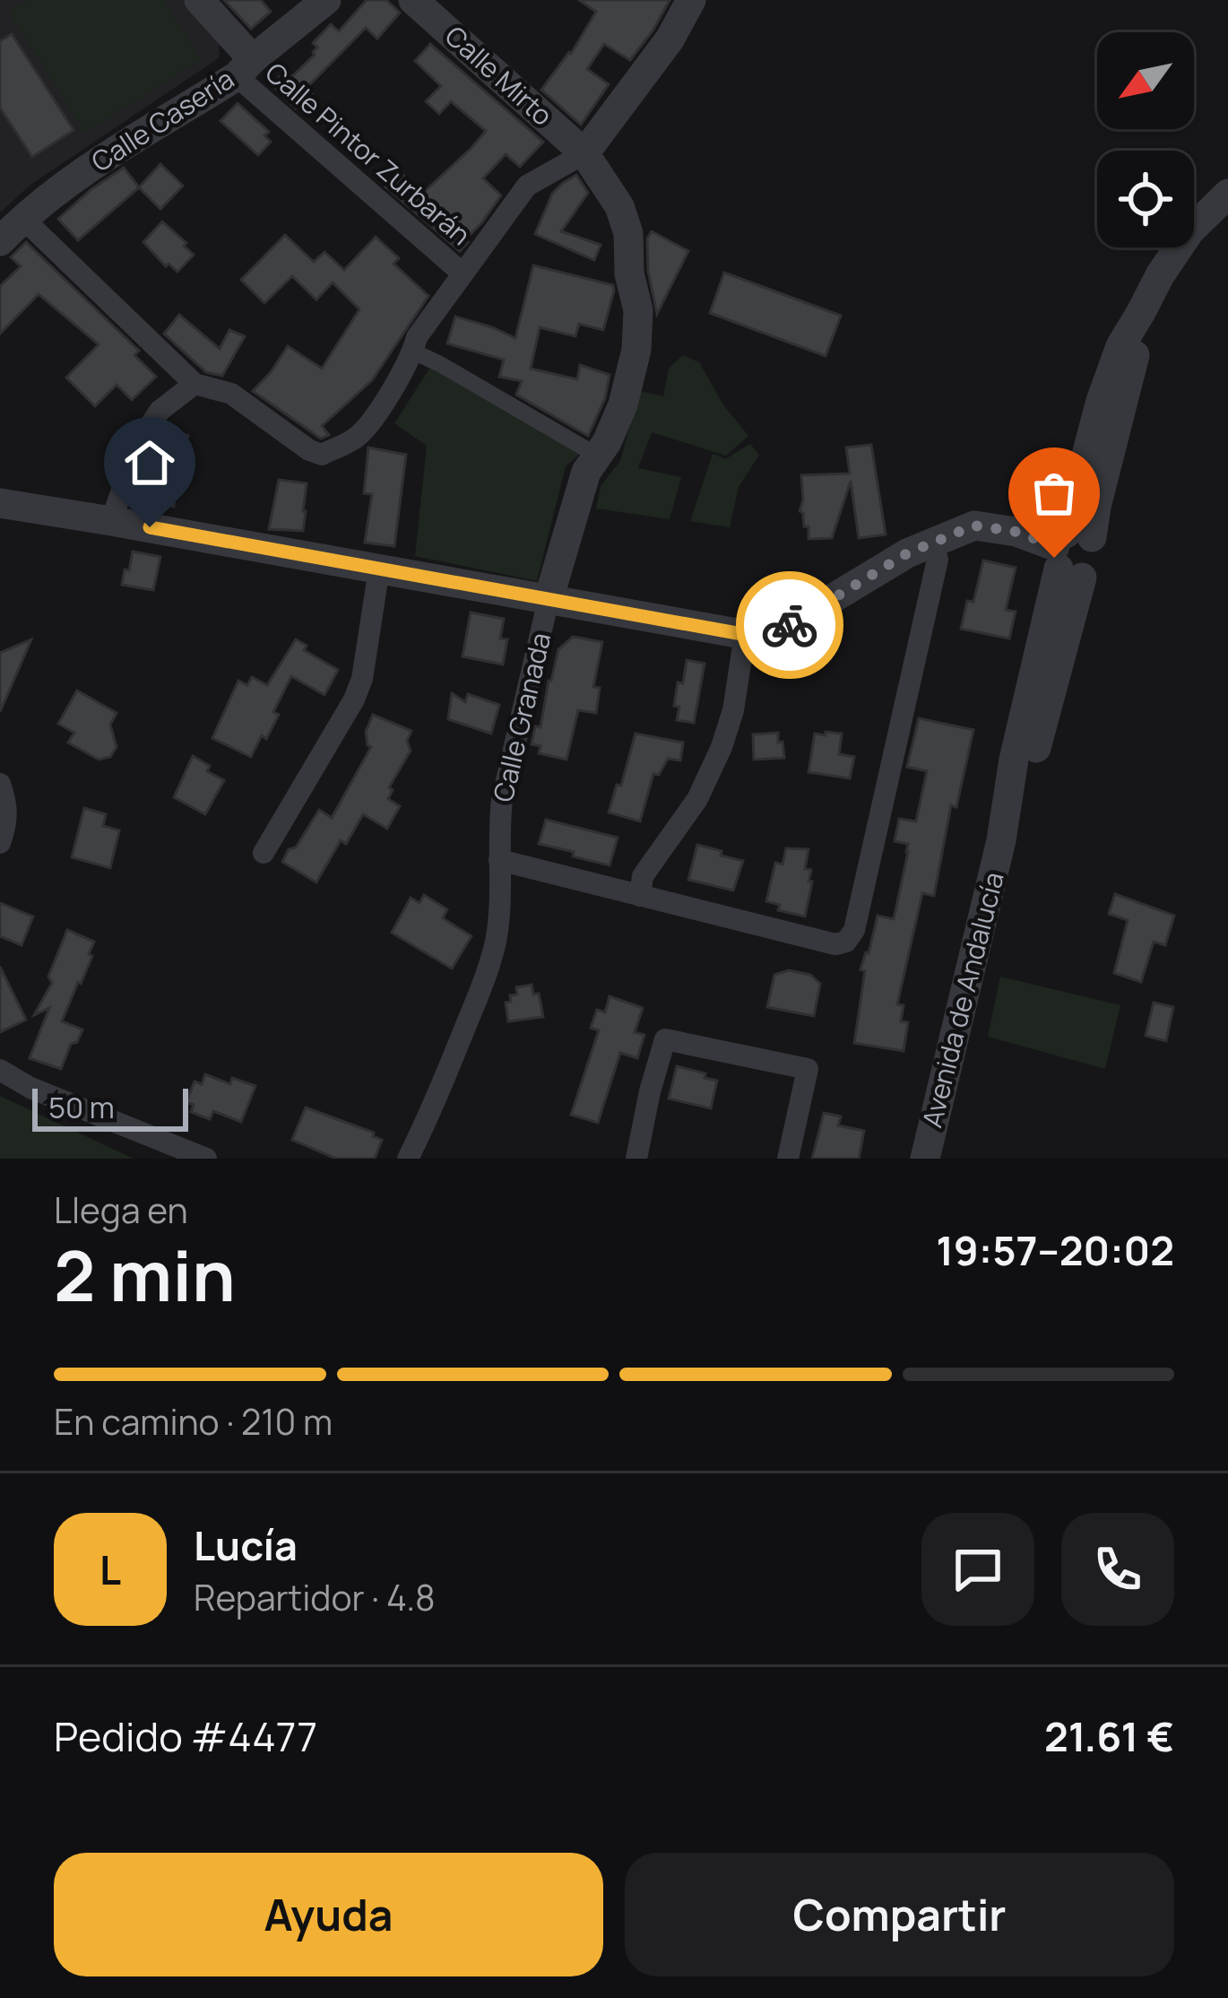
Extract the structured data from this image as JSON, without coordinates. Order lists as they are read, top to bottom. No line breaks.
{"streets":{"street":["Calle Mirto","Calle Casería","Calle Pintor Zurbarán","Calle Granada","Avenida de Andalucía"]},"crossings":[["Calle Mirto","Calle Granada"],["Calle Casería","Calle Pintor Zurbarán"]],"scale_bar":"50 m","north":"bottom left","page":{"scale":"50 m","heading":["2 min","Llega en","19:57–20:02"],"panel":["Lucía","Repartidor · 4.8","Pedido #4477","21.61 €"],"bar":"En camino · 210 m","round":"L","buttons":["Ayuda","Compartir"]}}
